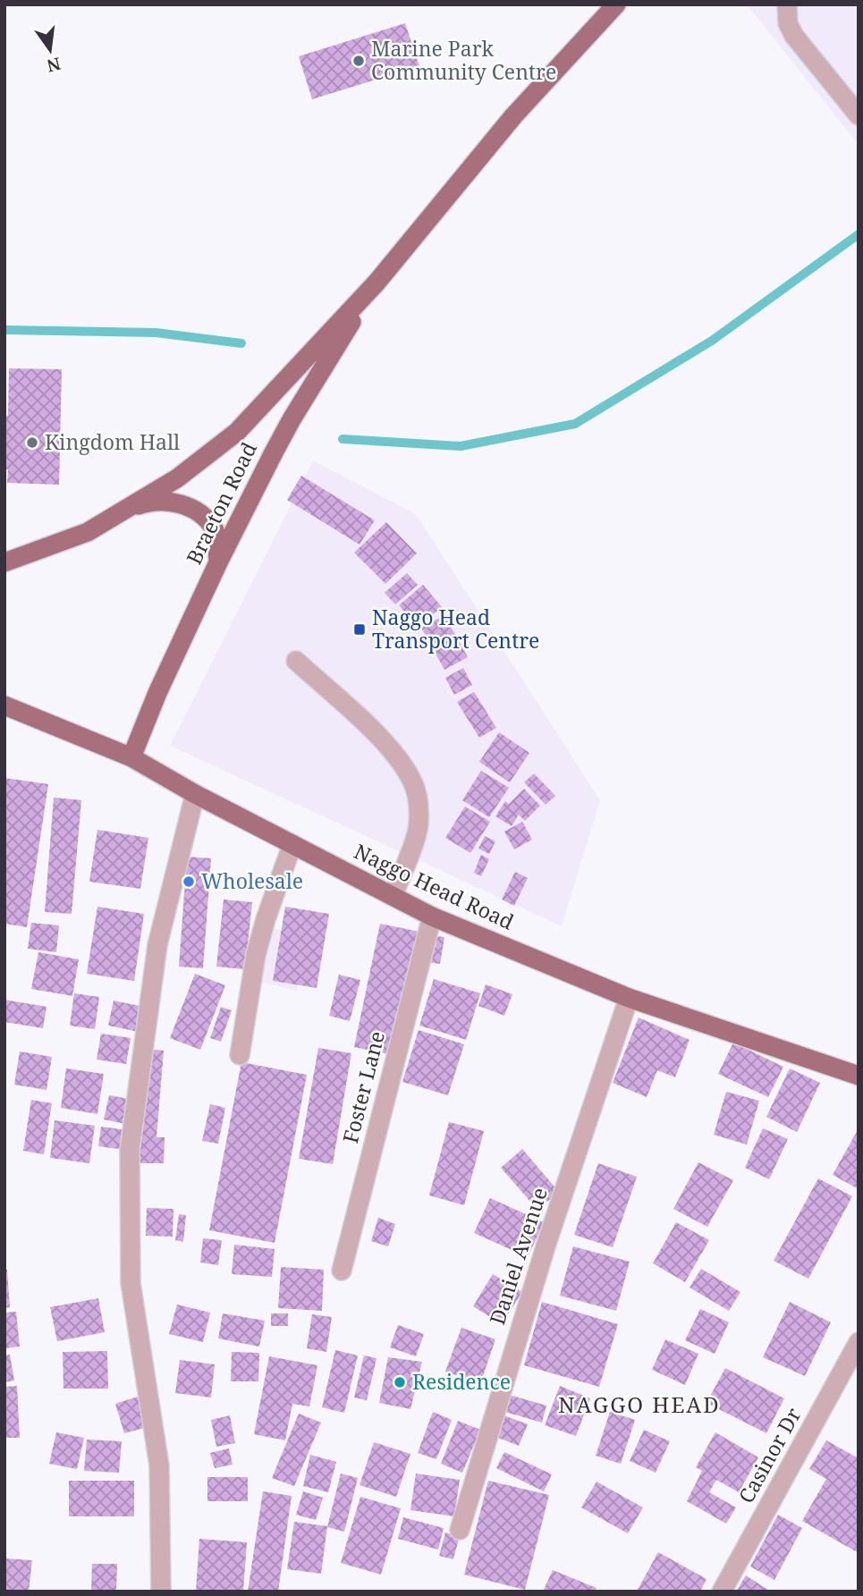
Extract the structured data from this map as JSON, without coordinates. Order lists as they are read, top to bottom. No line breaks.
{"streets":{"main road":["Braeton Road","Naggo Head Road"],"lane":["Foster Lane","Daniel Avenue","Casinor Dr"]},"crossings":[["Braeton Road","Naggo Head Road"],["Naggo Head Road","Foster Lane"],["Naggo Head Road","Daniel Avenue"]],"districts":["NAGGO HEAD"],"places":{"other":["Marine Park Community Centre","Kingdom Hall","Wholesale","Residence"],"transit":["Naggo Head Transport Centre"]},"north":"bottom"}
